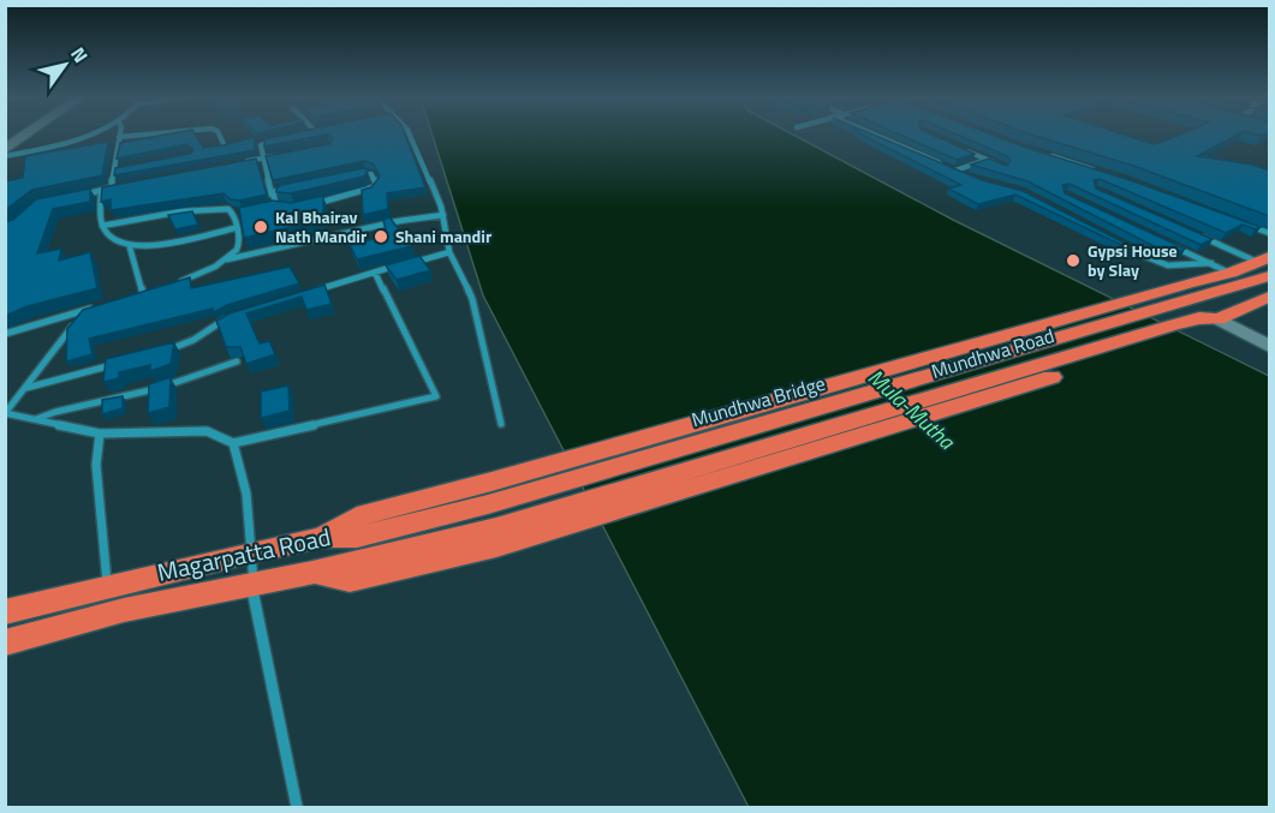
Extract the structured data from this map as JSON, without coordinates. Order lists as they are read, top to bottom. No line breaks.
{"streets":{"highway":["Mundhwa Bridge","Magarpatta Road"]},"crossings":[["Mundhwa Bridge","Magarpatta Road"]],"water":["Mula-Mutha"],"places":["Kal Bhairav Nath Mandir","Shani mandir","Gypsi House by Slay"],"north":"top right"}
